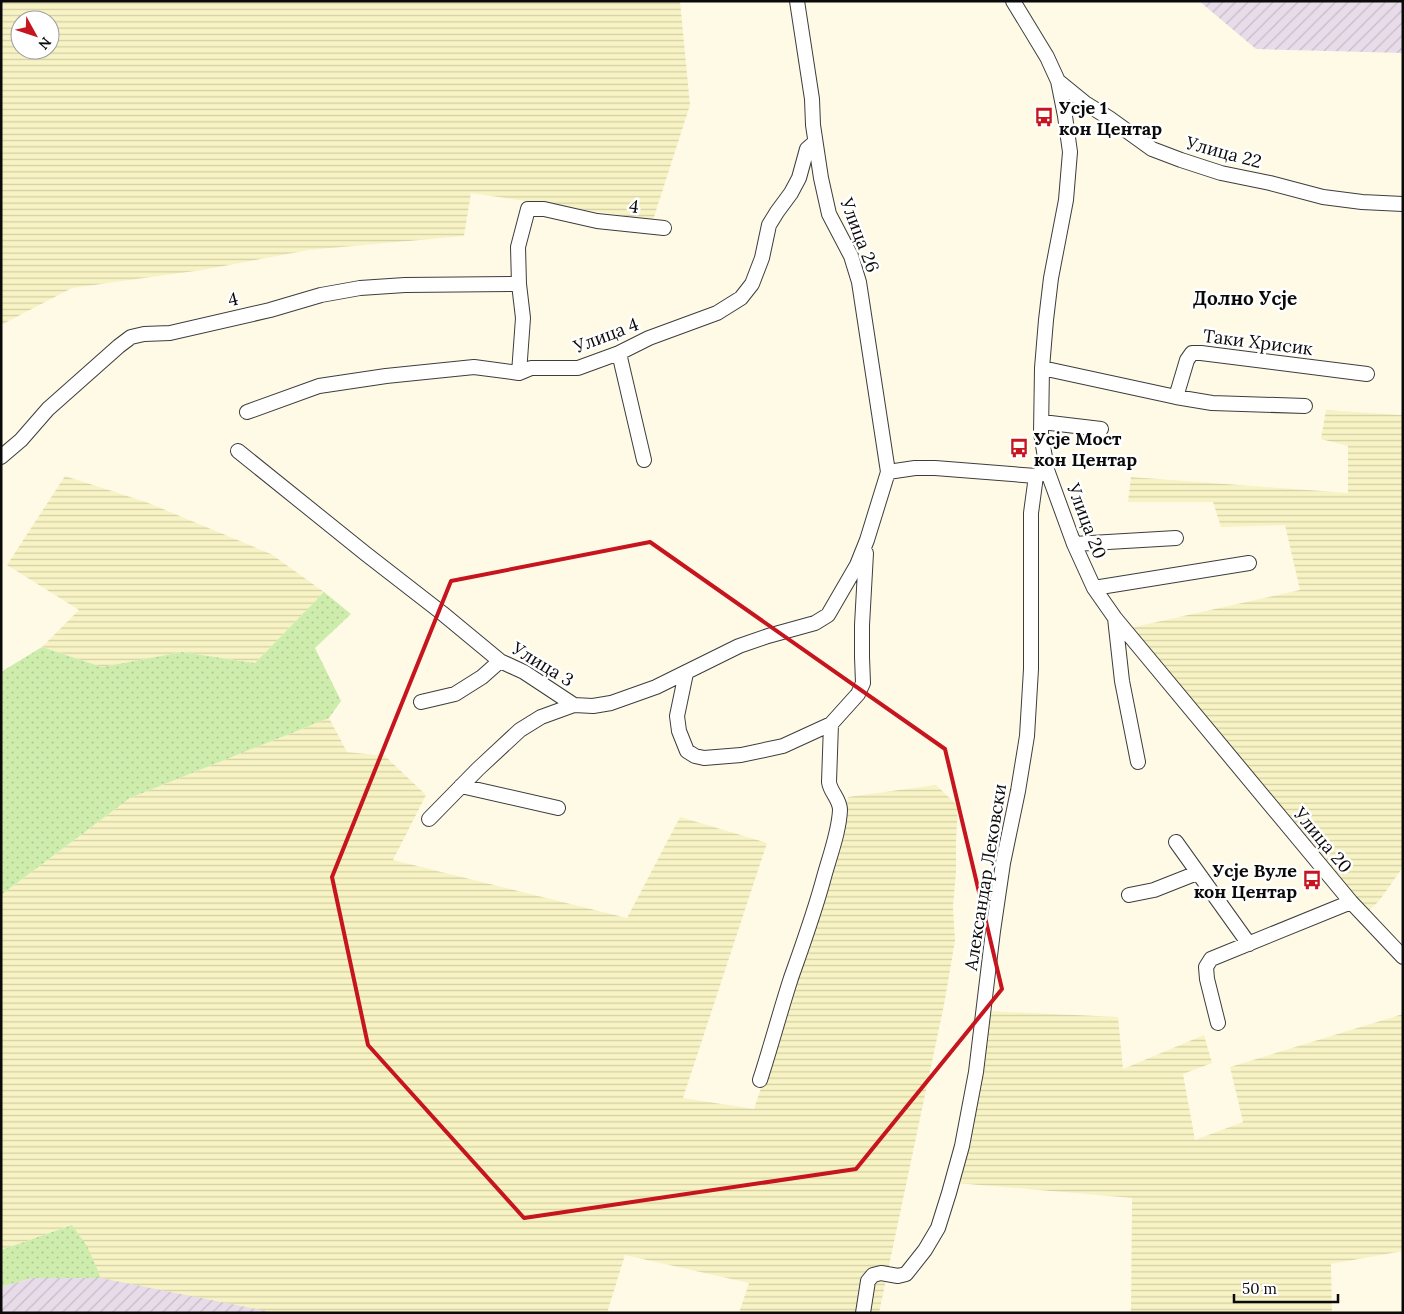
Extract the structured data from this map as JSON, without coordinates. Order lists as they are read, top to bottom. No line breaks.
{"streets":{"street":["Улица 22","4","Улица 26","Улица 4","Таки Хрисик","Улица 20","Улица 3","Александар Лековски"]},"crossings":[["Улица 22","Улица 20"],["4","Улица 4"],["Улица 26","Улица 4"],["Улица 26","Улица 3"],["Улица 20","Александар Лековски"]],"districts":["Долно Усје"],"places":{"bus stop":["Усје 1 кон Центар","Усје Мост кон Центар","Усје Вуле кон Центар"]},"scale_bar":"50 m","north":"bottom right"}
